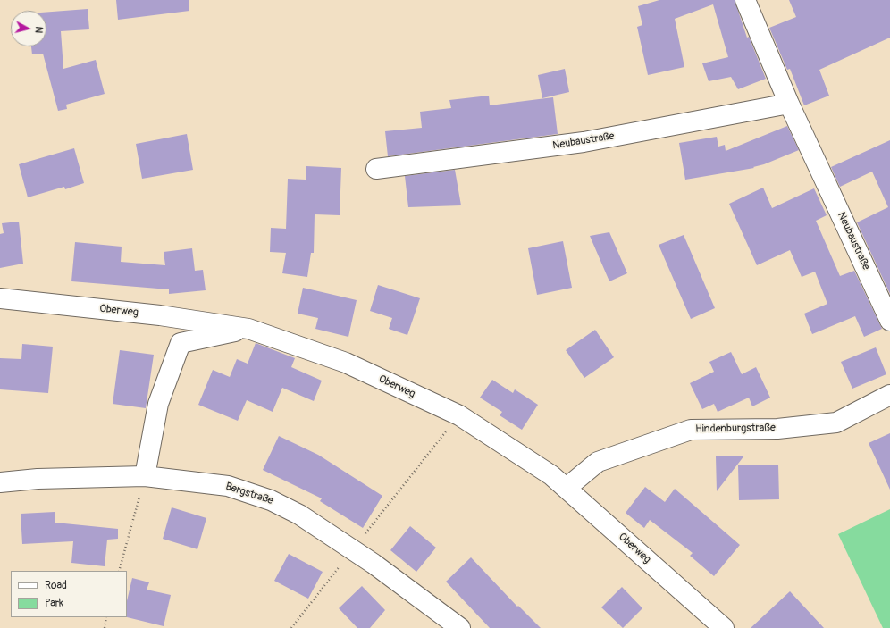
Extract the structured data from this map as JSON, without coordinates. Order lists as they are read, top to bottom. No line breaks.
{"streets":{"street":["Neubaustraße","Oberweg","Hindenburgstraße","Bergstraße"]},"crossings":[["Oberweg","Hindenburgstraße"]],"legend":["Road","Park"],"north":"right"}
